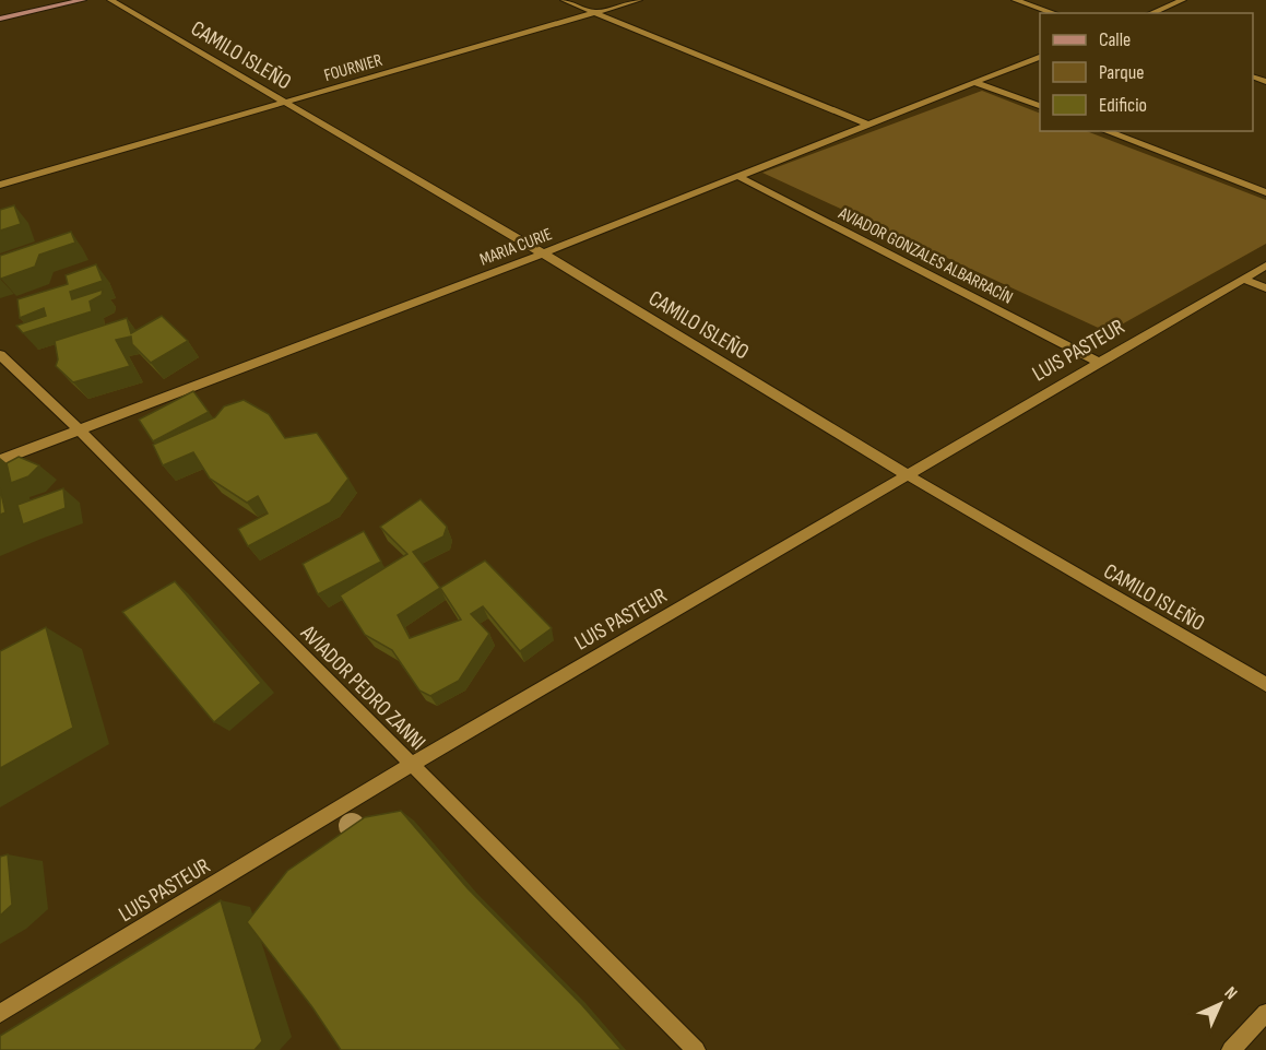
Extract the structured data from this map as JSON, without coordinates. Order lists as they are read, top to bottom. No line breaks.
{"streets":{"street":["CAMILO ISLEÑO","FOURNIER","MARIA CURIE","AVIADOR GONZALES ALBARRACÍN","LUIS PASTEUR","AVIADOR PEDRO ZANNI"]},"crossings":[["CAMILO ISLEÑO","FOURNIER"],["CAMILO ISLEÑO","MARIA CURIE"],["CAMILO ISLEÑO","LUIS PASTEUR"],["MARIA CURIE","AVIADOR GONZALES ALBARRACÍN"],["MARIA CURIE","AVIADOR PEDRO ZANNI"],["AVIADOR GONZALES ALBARRACÍN","LUIS PASTEUR"],["LUIS PASTEUR","AVIADOR PEDRO ZANNI"]],"legend":["Calle","Parque","Edificio"],"north":"top right"}
